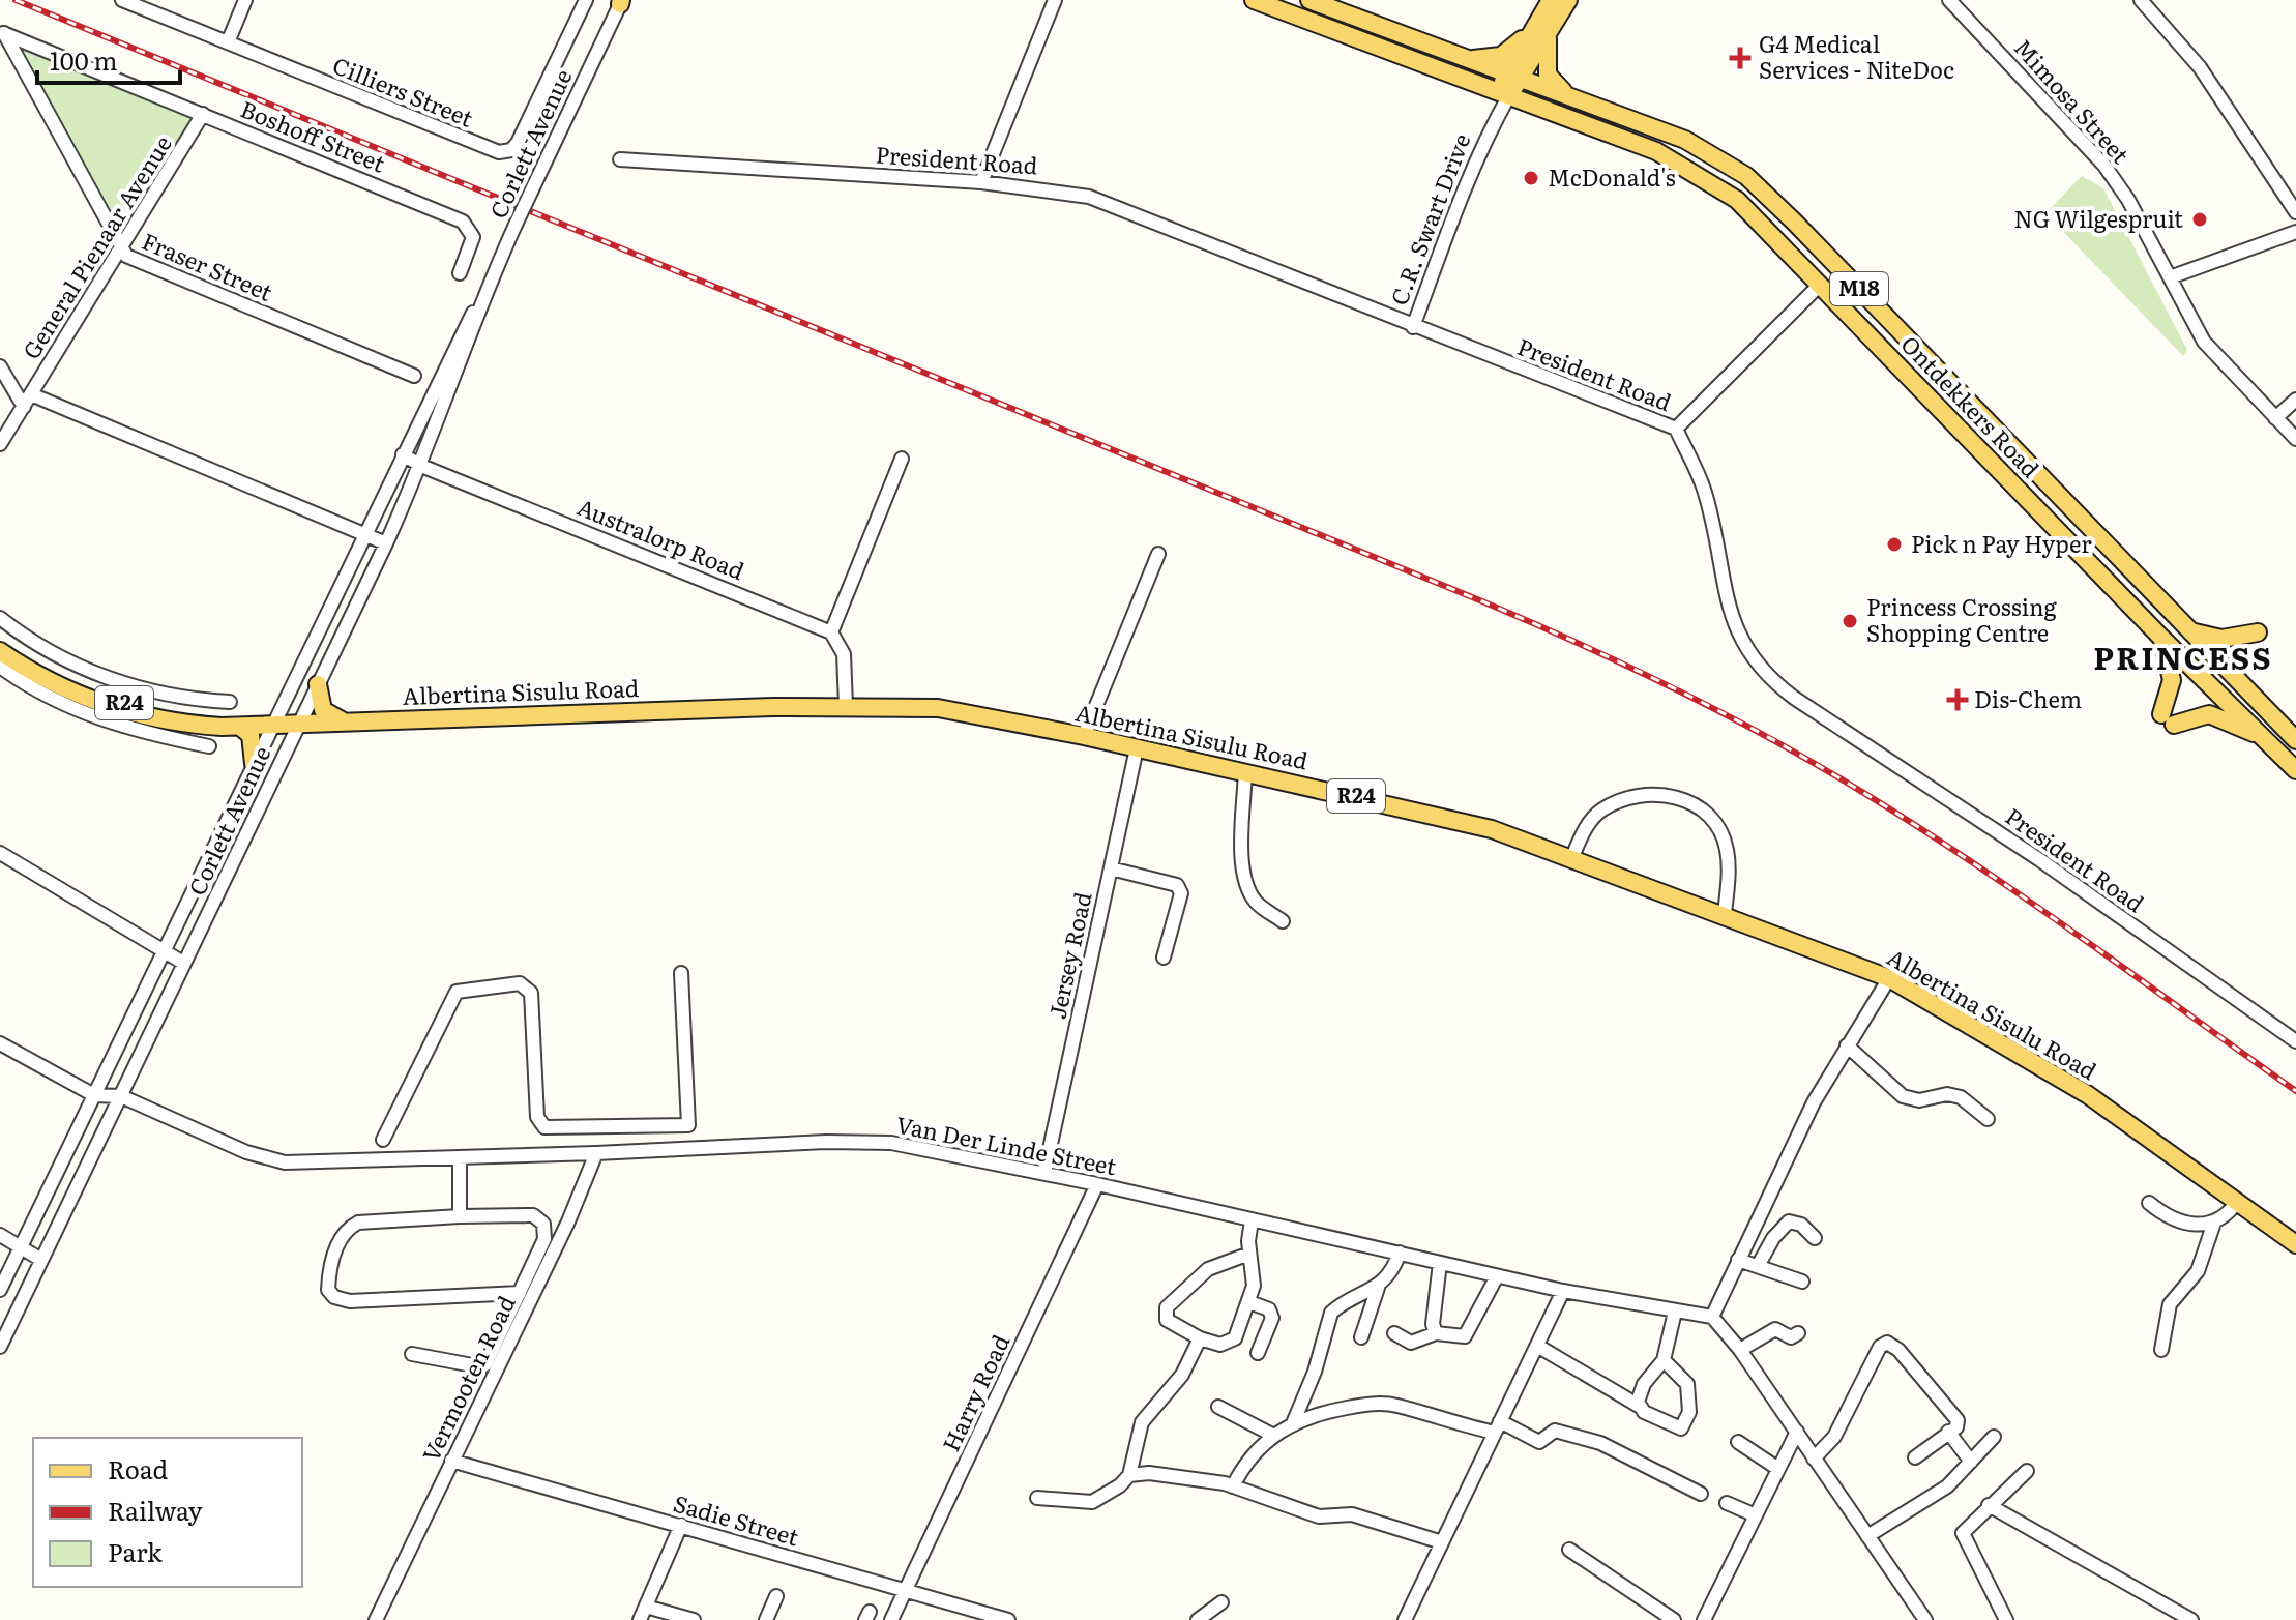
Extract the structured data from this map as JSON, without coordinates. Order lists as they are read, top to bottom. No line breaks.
{"streets":{"main road":["C.R. Swart Drive","M18","Ontdekkers Road","Albertina Sisulu Road","R24"],"street":["Cilliers Street","Mimosa Street","Boshoff Street","Corlett Avenue","President Road","General Pienaar Avenue","Fraser Street","Australorp Road","Jersey Road","Van Der Linde Street","Vermooten Road","Harry Road","Sadie Street"]},"crossings":[["Boshoff Street","General Pienaar Avenue"],["Boshoff Street","Fraser Street"],["Corlett Avenue","Australorp Road"],["Corlett Avenue","Albertina Sisulu Road"],["Corlett Avenue","Van Der Linde Street"],["President Road","C.R. Swart Drive"],["C.R. Swart Drive","Ontdekkers Road"],["General Pienaar Avenue","Fraser Street"],["Albertina Sisulu Road","Jersey Road"],["Jersey Road","Van Der Linde Street"],["Van Der Linde Street","Vermooten Road"],["Van Der Linde Street","Harry Road"],["Vermooten Road","Sadie Street"],["Harry Road","Sadie Street"]],"districts":["PRINCESS"],"places":{"health":["G4 Medical Services - NiteDoc","Dis-Chem"],"other":["McDonald's","NG Wilgespruit","Pick n Pay Hyper","Princess Crossing Shopping Centre"]},"legend":["Road","Railway","Park"],"scale_bar":"100 m"}
